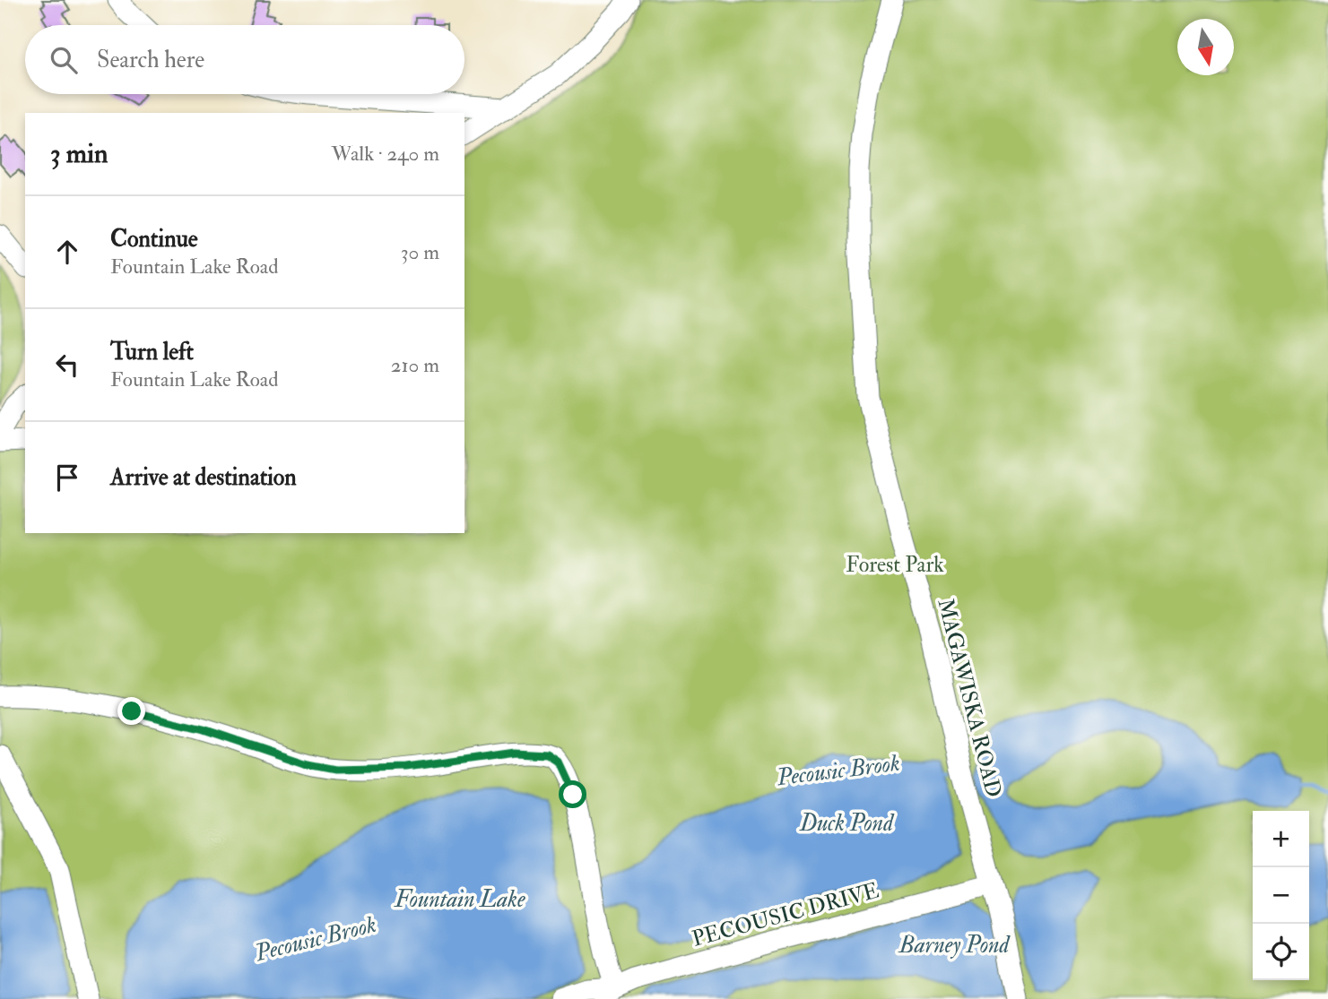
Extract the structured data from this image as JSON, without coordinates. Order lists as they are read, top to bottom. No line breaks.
{"streets":{"street":["MAGAWISKA ROAD","PECOUSIC DRIVE"]},"crossings":[["MAGAWISKA ROAD","PECOUSIC DRIVE"]],"water":["Pecousic Brook","Duck Pond","Fountain Lake","Barney Pond"],"parks":["Forest Park"],"north":"bottom","page":{"search":"Search here","heading":["3 min","Walk · 240 m"],"list":[["Continue","Fountain Lake Road","30 m"],["Turn left","Fountain Lake Road","210 m"],"Arrive at destination"],"map_buttons":["+","−"]}}
